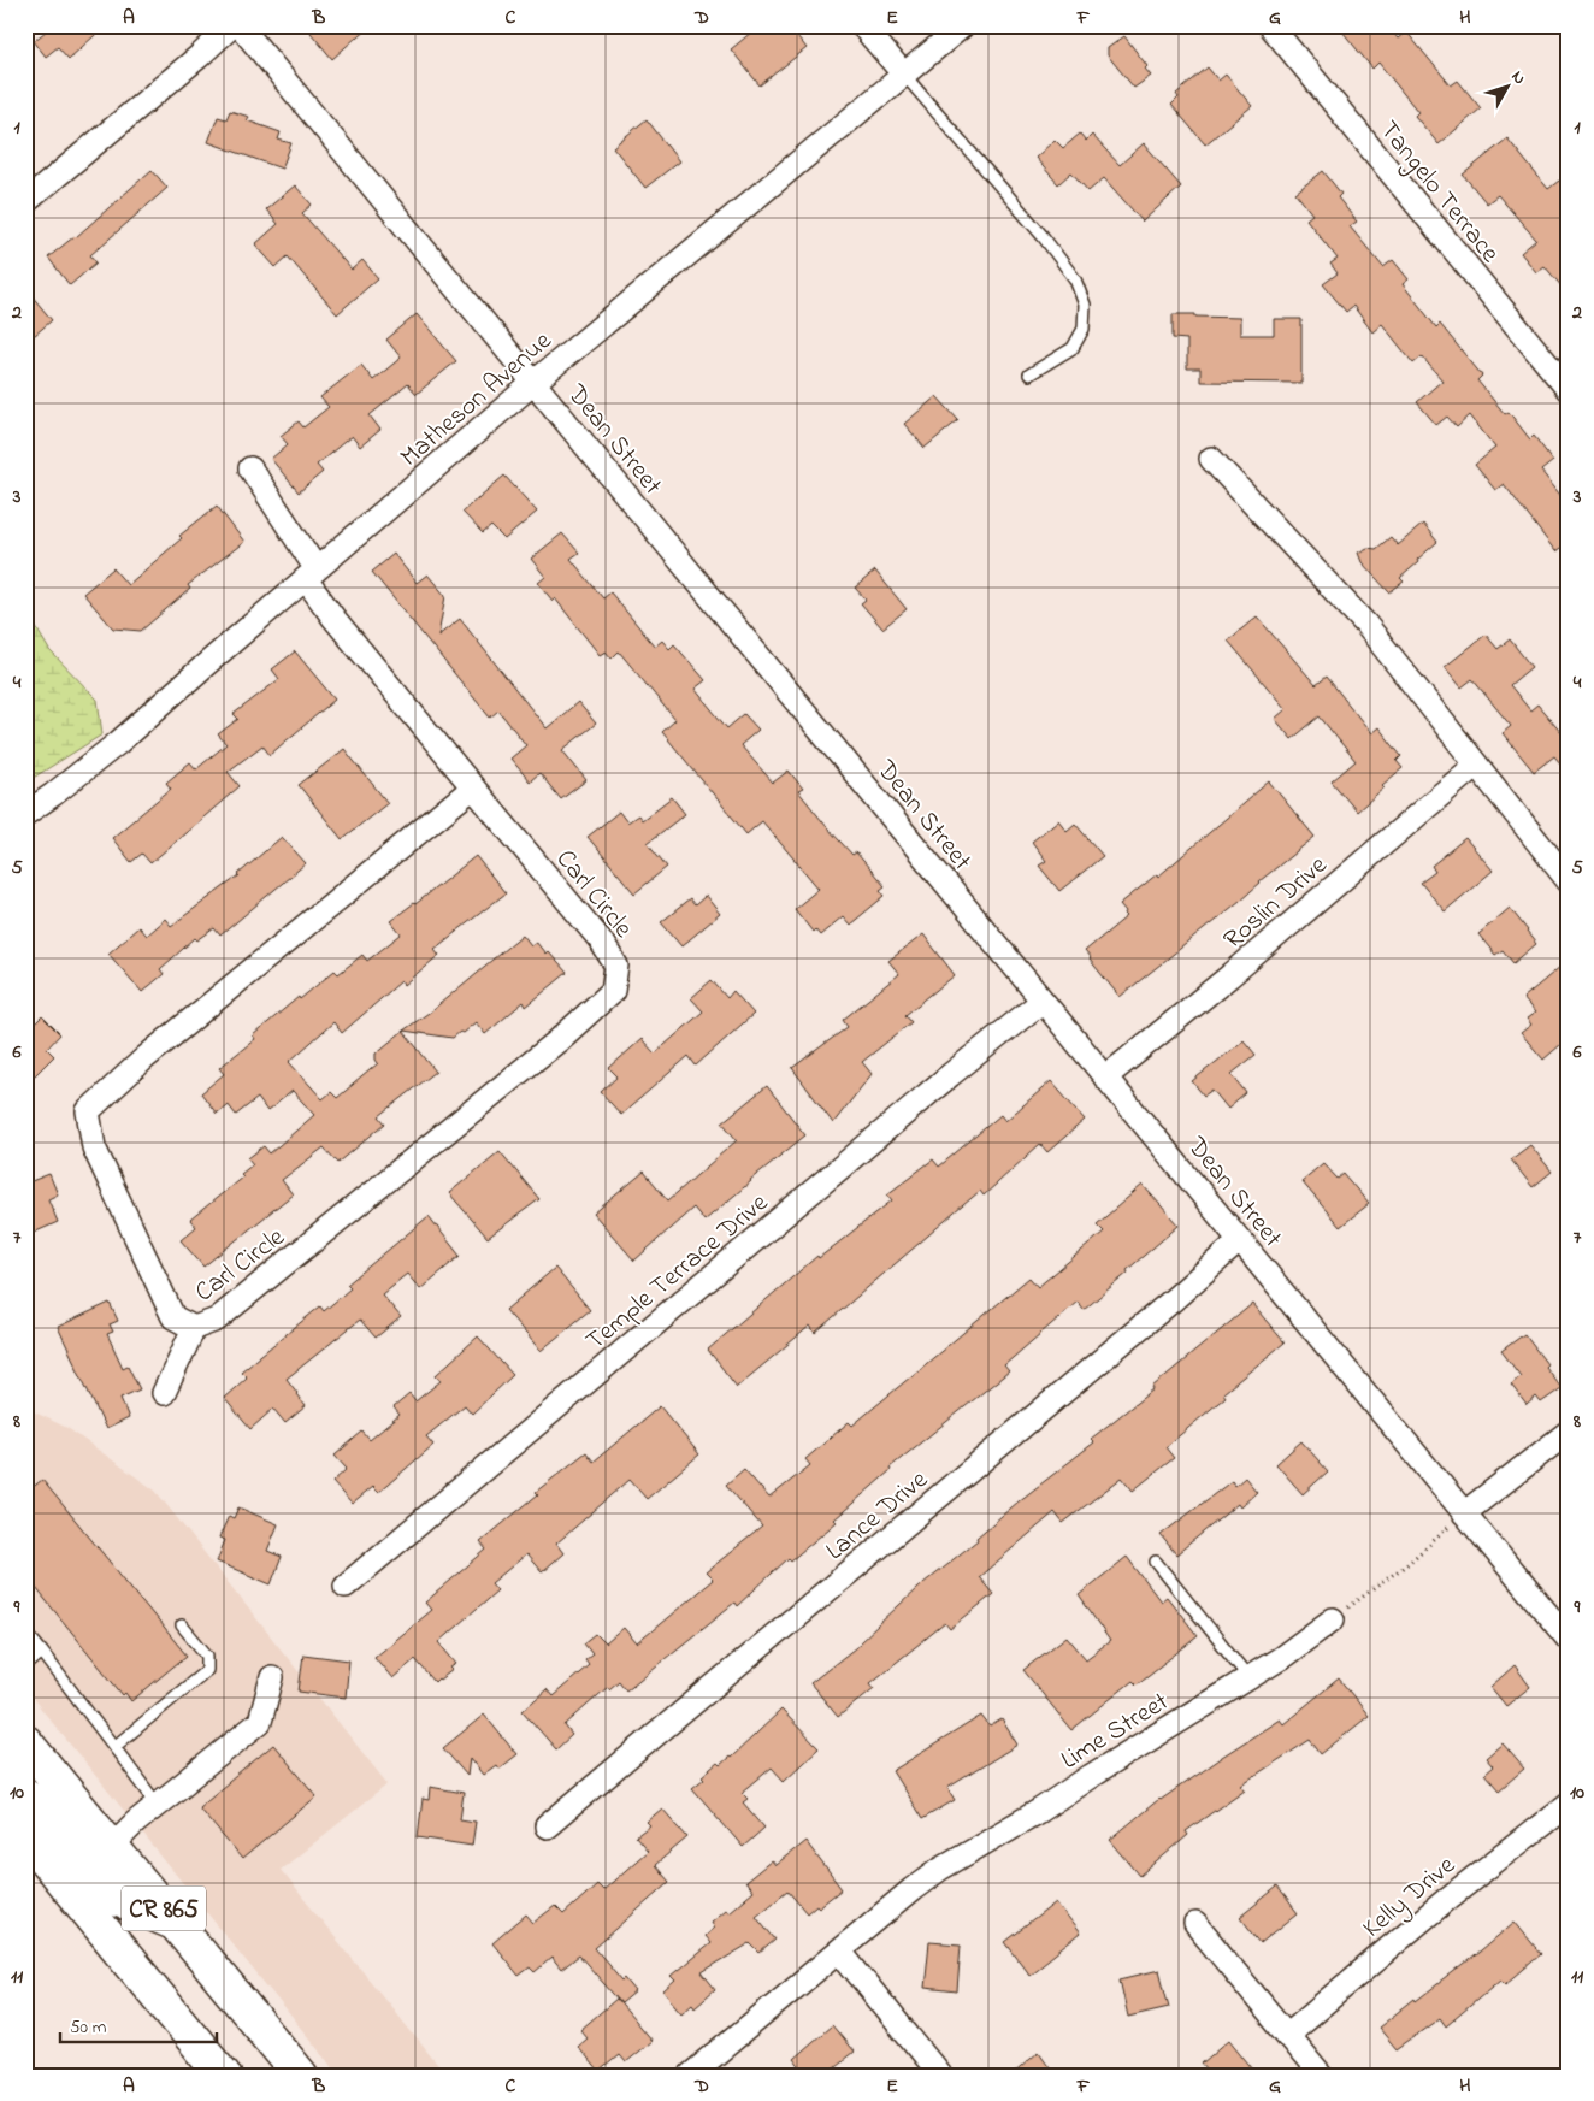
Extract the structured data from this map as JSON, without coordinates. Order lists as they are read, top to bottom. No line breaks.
{"streets":{"main road":["CR 865"],"street":["Tangelo Terrace","Matheson Avenue","Dean Street","Carl Circle","Roslin Drive","Temple Terrace Drive","Lance Drive","Lime Street","Kelly Drive"]},"crossings":[["Matheson Avenue","Dean Street"],["Matheson Avenue","Carl Circle"],["Dean Street","Roslin Drive"],["Dean Street","Temple Terrace Drive"],["Dean Street","Lance Drive"]],"scale_bar":"50 m","north":"top right","grid":{"columns":["A","B","C","D","E","F","G","H"],"rows":["1","2","3","4","5","6","7","8","9","10","11"]}}
